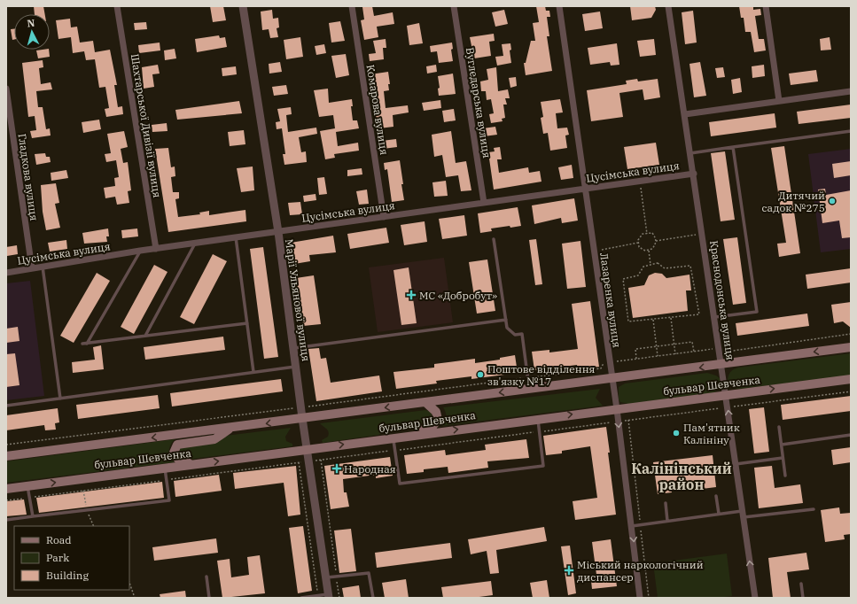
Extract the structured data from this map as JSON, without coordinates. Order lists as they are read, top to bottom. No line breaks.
{"streets":{"main road":["бульвар Шевченка"],"street":["Вугледарська вулиця","Комарова вулиця","Шахтарської Дивізії вулиця","Цусімська вулиця","Гладкова вулиця","Марії Ульянової вулиця","Лазаренка вулиця","Краснодонська вулиця"]},"crossings":[["Вугледарська вулиця","Цусімська вулиця"],["Комарова вулиця","Цусімська вулиця"],["Шахтарської Дивізії вулиця","Цусімська вулиця"],["Цусімська вулиця","Гладкова вулиця"],["Цусімська вулиця","Марії Ульянової вулиця"],["Цусімська вулиця","Лазаренка вулиця"],["Цусімська вулиця","Краснодонська вулиця"],["Марії Ульянової вулиця","бульвар Шевченка"],["Лазаренка вулиця","бульвар Шевченка"],["Краснодонська вулиця","бульвар Шевченка"]],"districts":["Калінінський район"],"places":{"other":["Дитячий садок №275","Поштове відділення зв'язку №17","Пам'ятник Калініну"],"health":["МС «Добробут»","Народная","Міський наркологічний диспансер"]},"legend":["Road","Park","Building"],"north":"top"}
